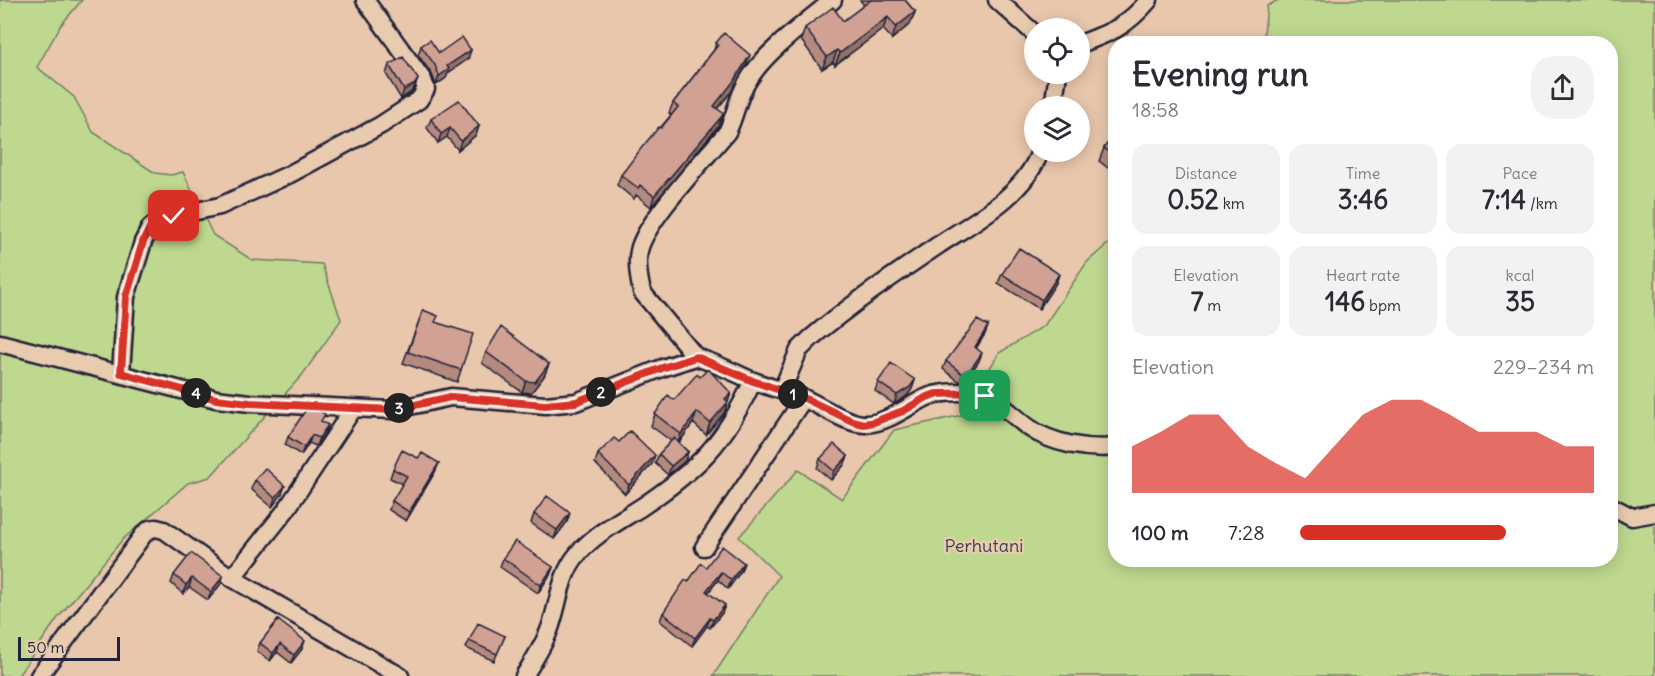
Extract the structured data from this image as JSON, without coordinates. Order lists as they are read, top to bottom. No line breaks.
{"parks":["Perhutani"],"scale_bar":"50 m","page":{"heading":["Evening run","18:58"],"stats":[["Distance","0.52 km"],["Time","3:46"],["Pace","7:14 /km"],["Elevation","7 m"],["Heart rate","146 bpm"],["kcal","35"]],"chart":["Elevation","229–234 m"],"pins":["2","4","1","3"],"list":[{"name":"100 m","note":"7:28"}],"scale":"50 m"}}
